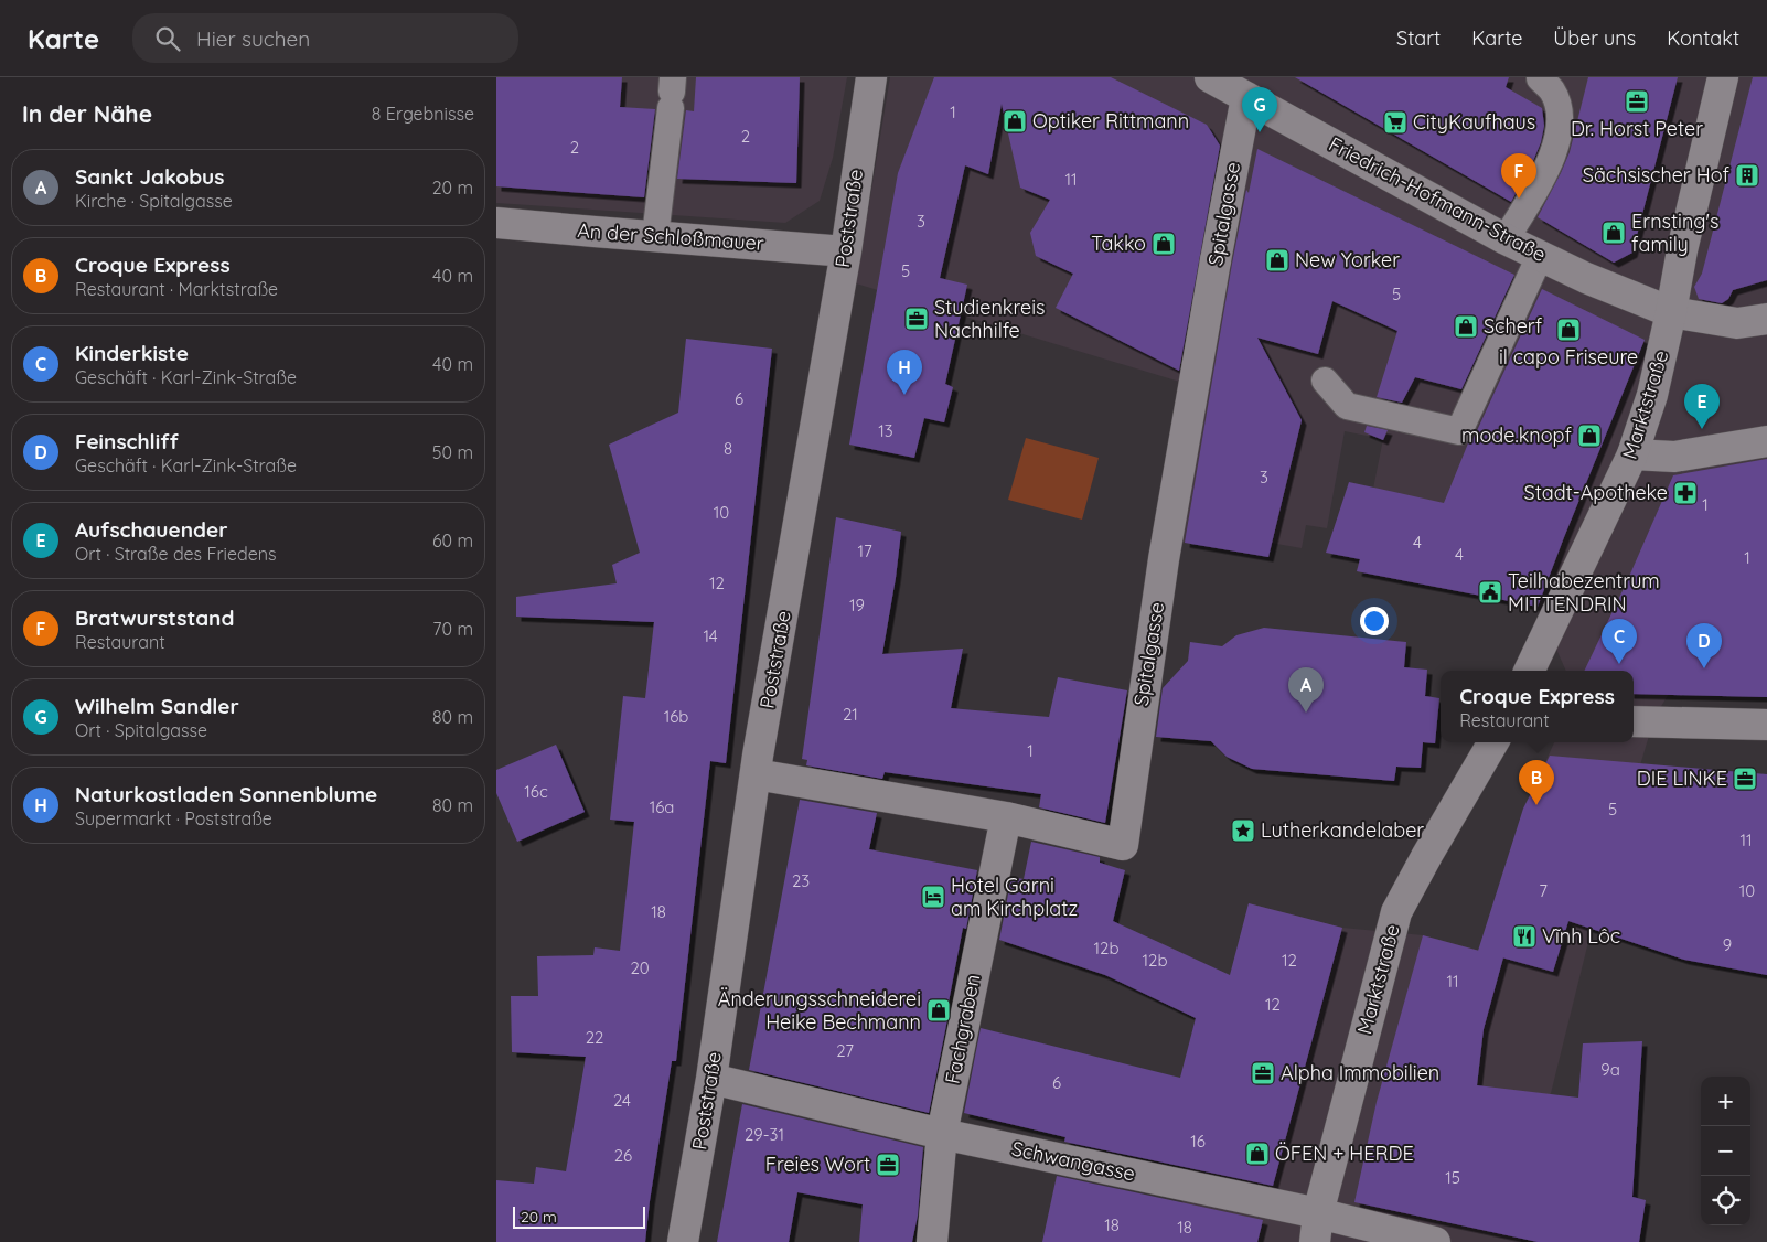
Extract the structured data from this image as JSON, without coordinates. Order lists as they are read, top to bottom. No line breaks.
{"streets":{"street":["Friedrich-Hofmann-Straße","Spitalgasse","Poststraße","An der Schloßmauer","Marktstraße","Fachgraben","Schwangasse"]},"crossings":[["Friedrich-Hofmann-Straße","Spitalgasse"],["Friedrich-Hofmann-Straße","Marktstraße"],["Spitalgasse","Poststraße"],["Spitalgasse","Fachgraben"],["Poststraße","An der Schloßmauer"],["Poststraße","Schwangasse"],["Marktstraße","Schwangasse"],["Fachgraben","Schwangasse"]],"places":{"office":["Dr. Horst Peter","Studienkreis Nachhilfe","DIE LINKE","Alpha Immobilien","Freies Wort"],"shop":["Optiker Rittmann","Ernsting's family","Takko","New Yorker","Scherf","il capo Friseure","mode.knopf","Änderungsschneiderei Heike Bechmann","ÖFEN + HERDE"],"supermarket":["CityKaufhaus"],"building":["Sächsischer Hof"],"pharmacy":["Stadt-Apotheke"],"public building":["Teilhabezentrum MITTENDRIN"],"place":["Lutherkandelaber"],"hotel":["Hotel Garni am Kirchplatz"],"restaurant":["Vĩnh Lôc"]},"house_numbers":["1","2","2","11","3","5","5","6","13","8","3","1","10","4","17","4","1","12","19","14","21","16b","1","16c","16a","5","11","23","7","10","18","9","12b","12b","12","20","11","12","22","27","9a","6","24","29-31","16","26","15","18","18"],"scale_bar":"20 m","page":{"header":"Karte","search":"Hier suchen","nav":["Start","Karte","Über uns","Kontakt"],"heading":["In der Nähe","8 Ergebnisse"],"pins":["G","F","H","E","C","D","A","B"],"list":[{"mark":"A","name":"Sankt Jakobus","note":"Kirche · Spitalgasse","value":"20 m"},{"mark":"B","name":"Croque Express","note":"Restaurant · Marktstraße","value":"40 m"},{"mark":"C","name":"Kinderkiste","note":"Geschäft · Karl-Zink-Straße","value":"40 m"},{"mark":"D","name":"Feinschliff","note":"Geschäft · Karl-Zink-Straße","value":"50 m"},{"mark":"E","name":"Aufschauender","note":"Ort · Straße des Friedens","value":"60 m"},{"mark":"F","name":"Bratwurststand","note":"Restaurant","value":"70 m"},{"mark":"G","name":"Wilhelm Sandler","note":"Ort · Spitalgasse","value":"80 m"},{"mark":"H","name":"Naturkostladen Sonnenblume","note":"Supermarkt · Poststraße","value":"80 m"}],"popup":["Croque Express","Restaurant"],"map_buttons":["+","−"],"scale":"20 m"}}
